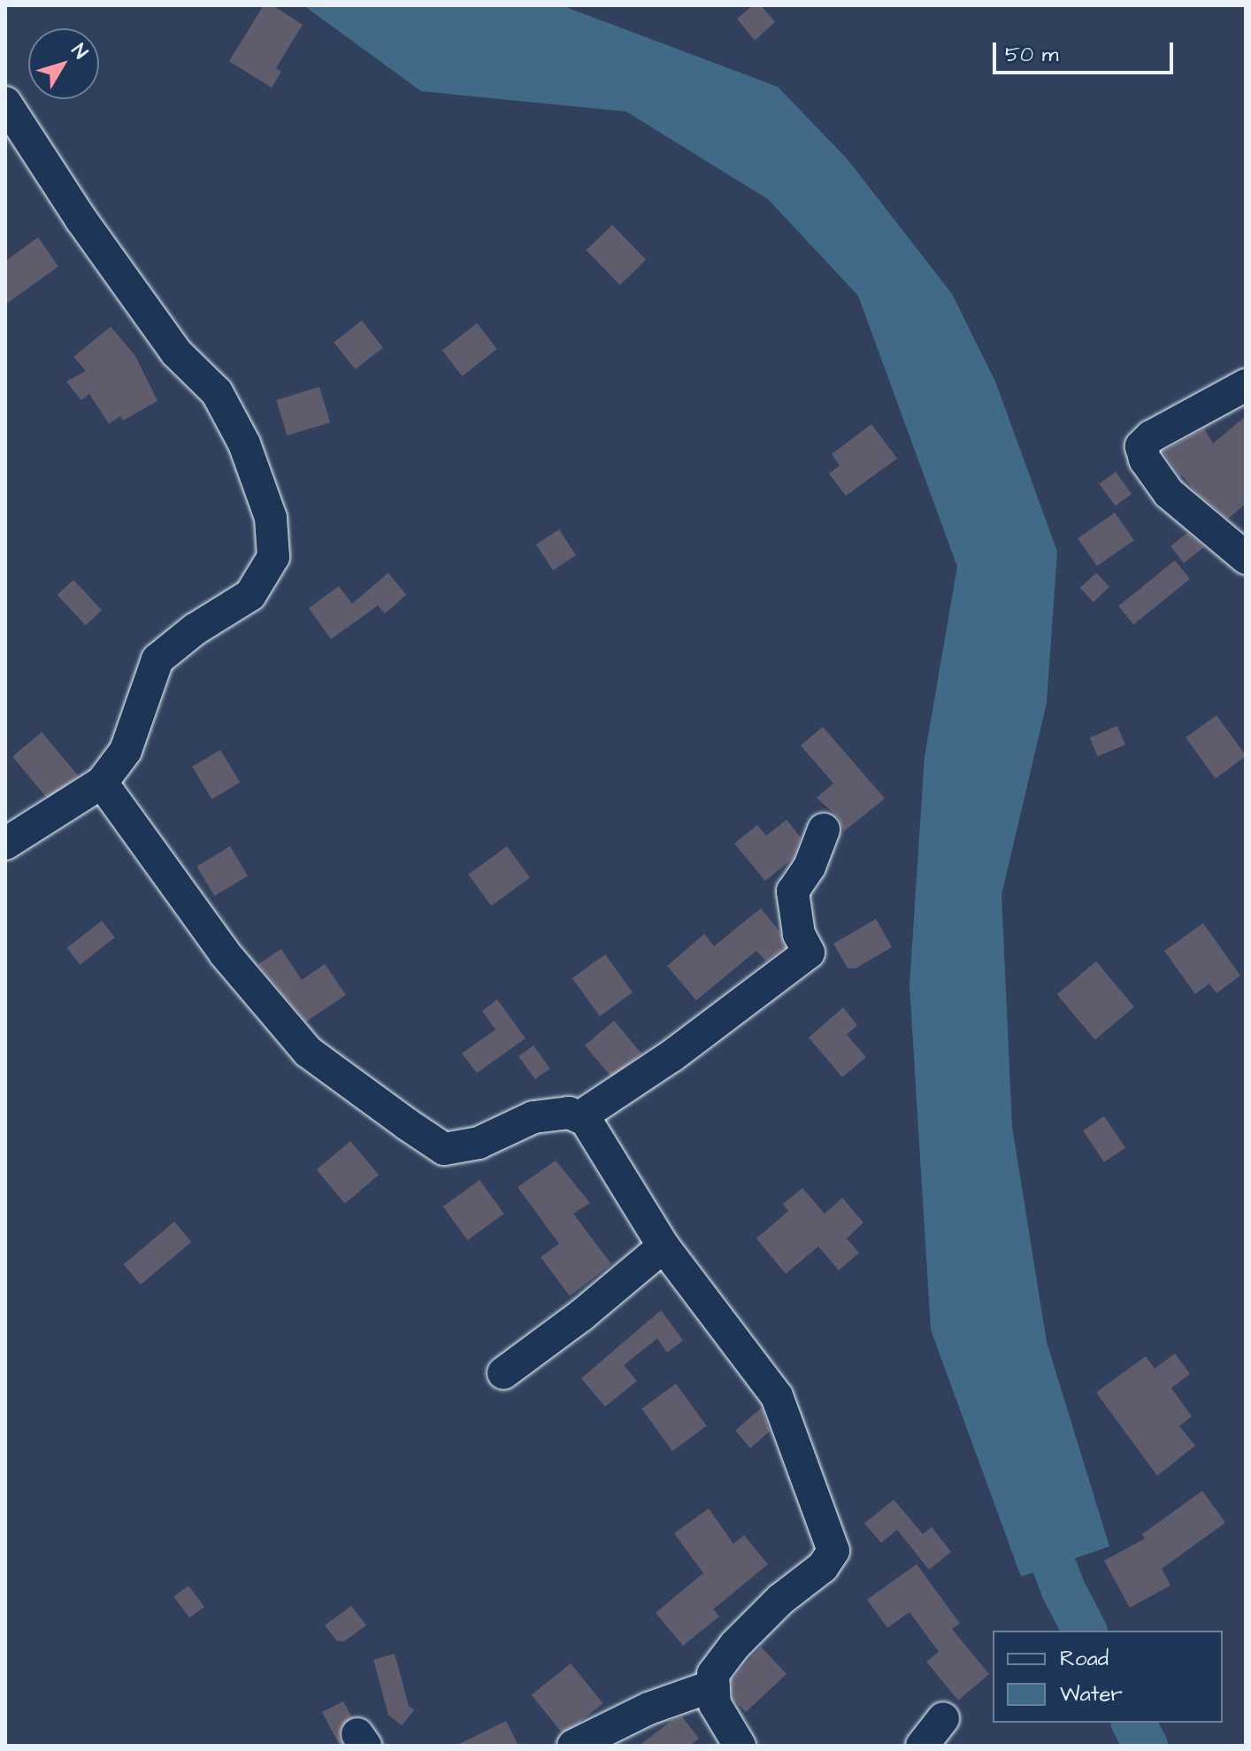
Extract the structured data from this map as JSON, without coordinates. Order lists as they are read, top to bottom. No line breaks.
{"legend":["Road","Water"],"scale_bar":"50 m","north":"top right"}
